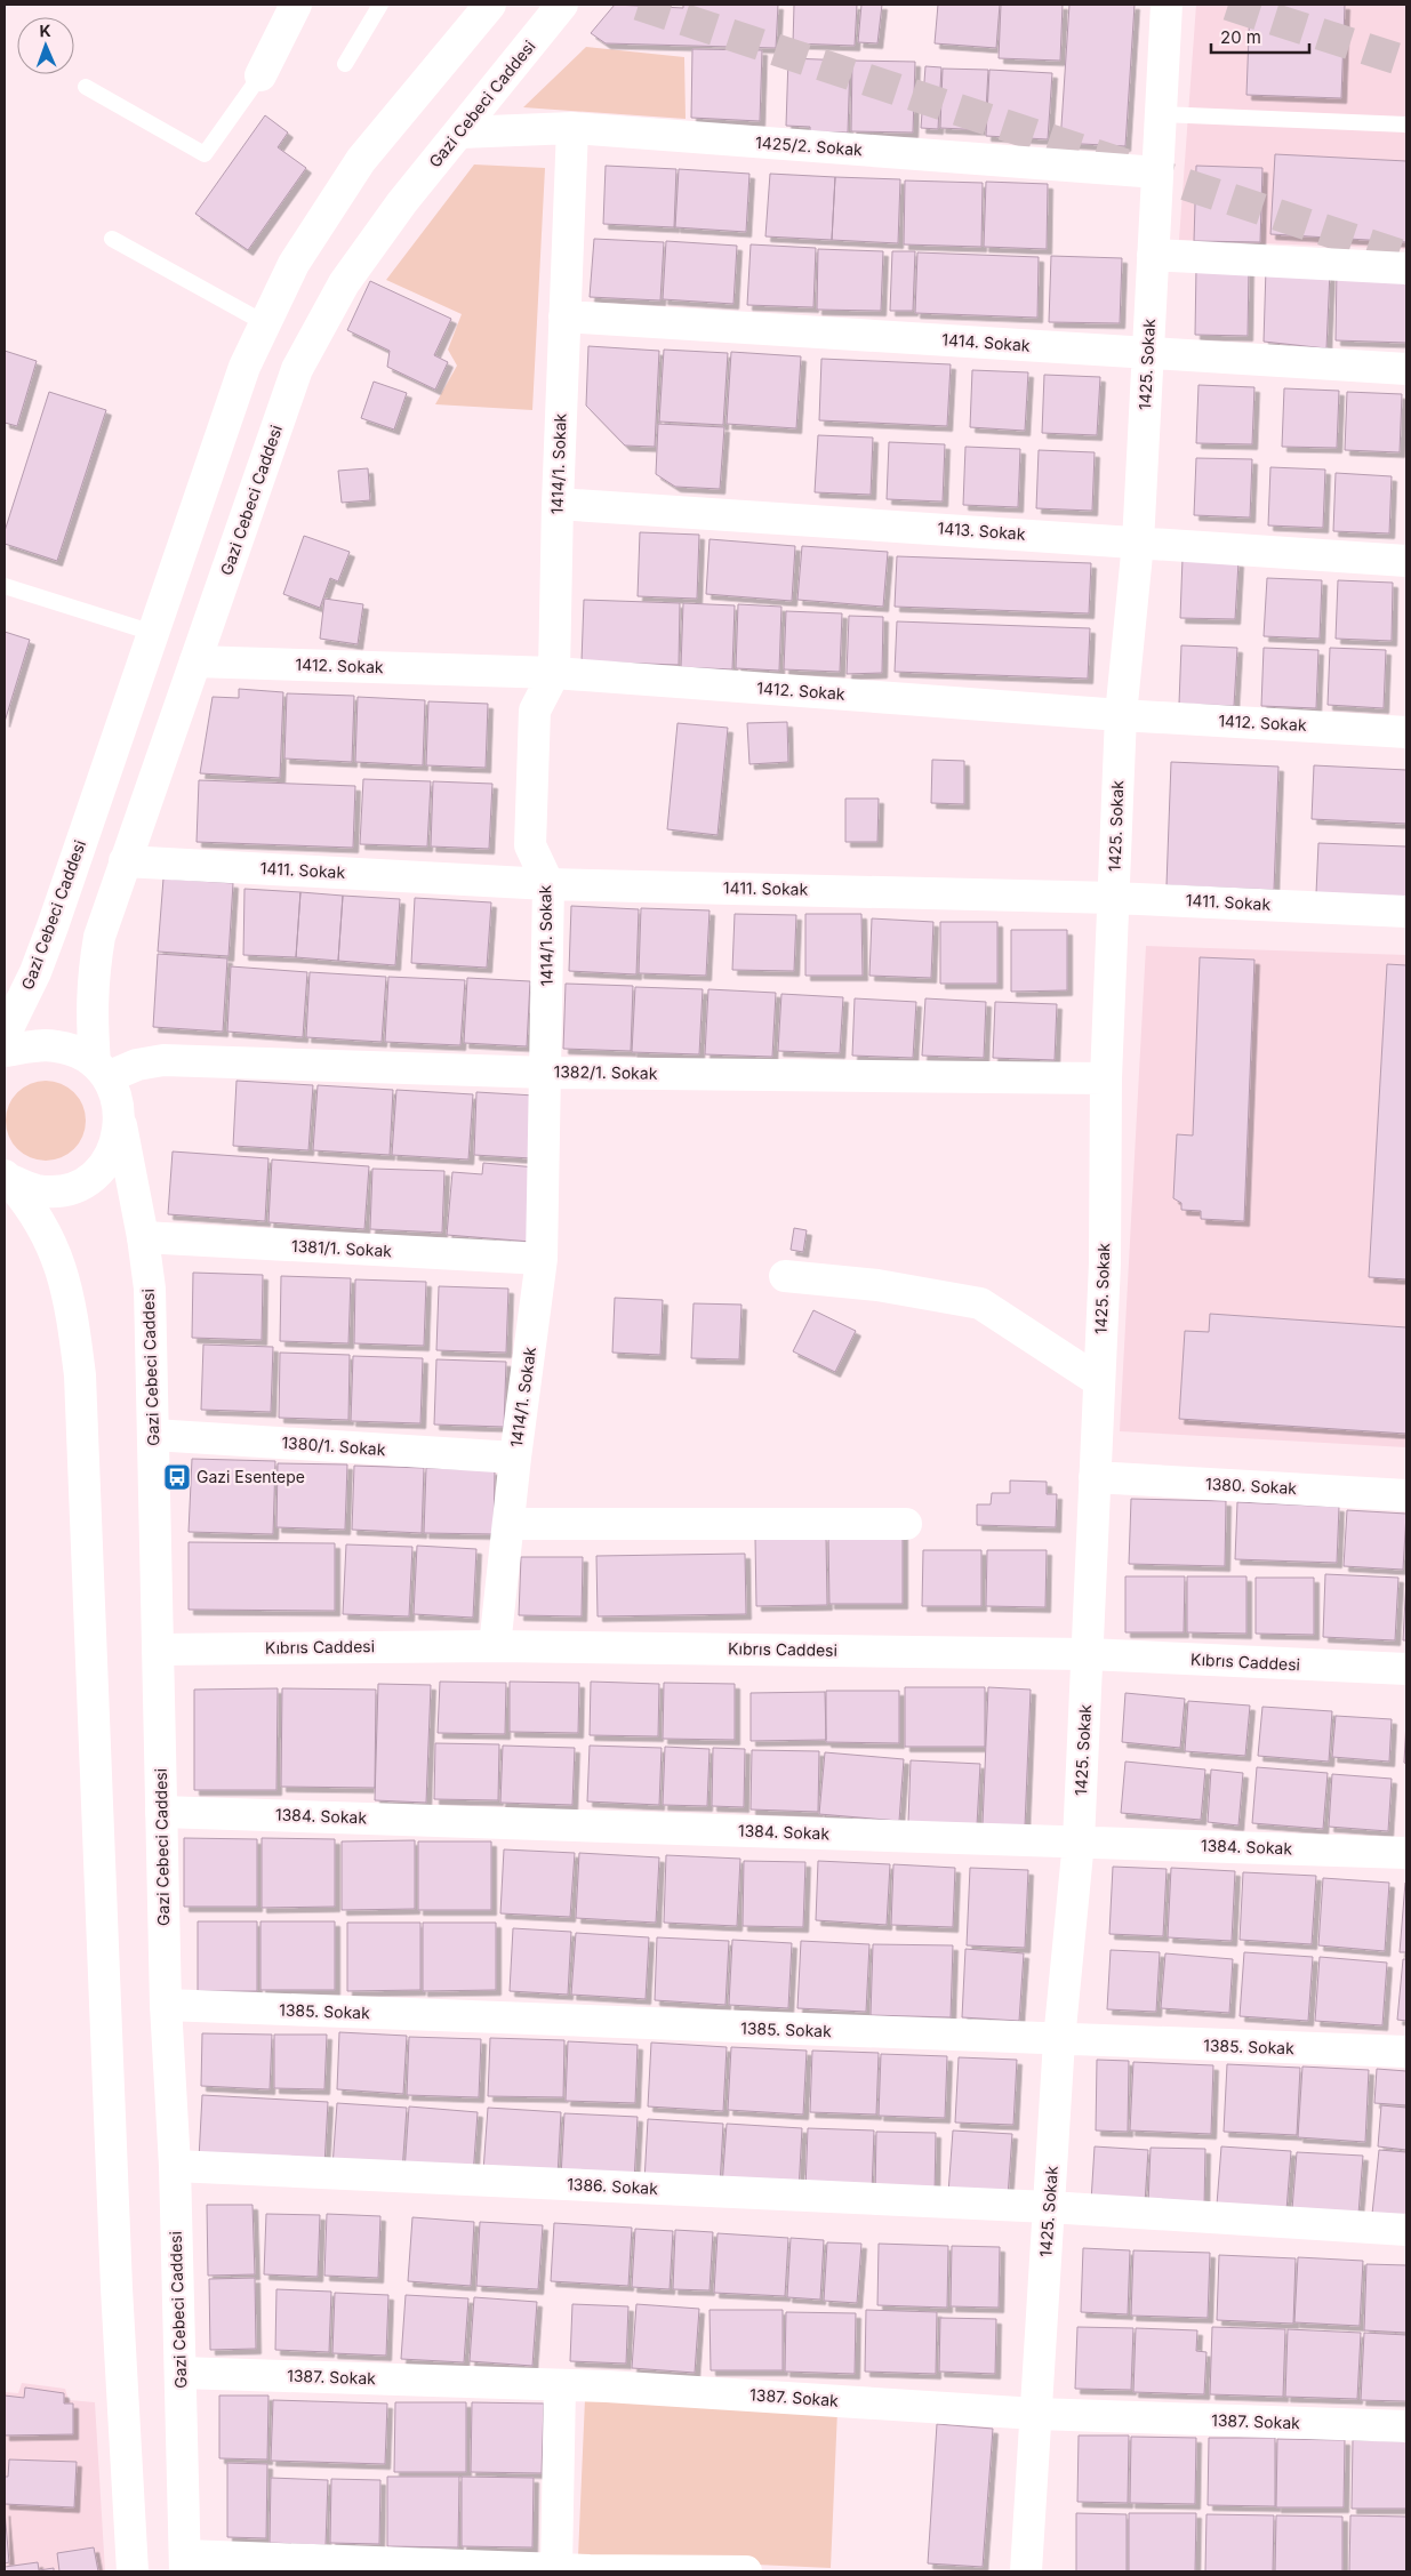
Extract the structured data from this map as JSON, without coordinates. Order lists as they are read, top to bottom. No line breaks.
{"streets":{"street":["Gazi Cebeci Caddesi","1425/2. Sokak","1414. Sokak","1425. Sokak","1414/1. Sokak","1413. Sokak","1412. Sokak","1411. Sokak","1382/1. Sokak","1381/1. Sokak","1380/1. Sokak","1380. Sokak","Kıbrıs Caddesi","1384. Sokak","1385. Sokak","1386. Sokak","1387. Sokak"]},"crossings":[["Gazi Cebeci Caddesi","1425/2. Sokak"],["Gazi Cebeci Caddesi","1412. Sokak"],["Gazi Cebeci Caddesi","1411. Sokak"],["Gazi Cebeci Caddesi","1382/1. Sokak"],["Gazi Cebeci Caddesi","1381/1. Sokak"],["Gazi Cebeci Caddesi","1380/1. Sokak"],["Gazi Cebeci Caddesi","Kıbrıs Caddesi"],["Gazi Cebeci Caddesi","1384. Sokak"],["Gazi Cebeci Caddesi","1385. Sokak"],["Gazi Cebeci Caddesi","1386. Sokak"],["Gazi Cebeci Caddesi","1387. Sokak"],["1425/2. Sokak","1425. Sokak"],["1425/2. Sokak","1414/1. Sokak"],["1414. Sokak","1425. Sokak"],["1414. Sokak","1414/1. Sokak"],["1425. Sokak","1413. Sokak"],["1425. Sokak","1412. Sokak"],["1425. Sokak","1411. Sokak"],["1425. Sokak","1382/1. Sokak"],["1425. Sokak","1380. Sokak"],["1425. Sokak","Kıbrıs Caddesi"],["1425. Sokak","1384. Sokak"],["1425. Sokak","1385. Sokak"],["1425. Sokak","1386. Sokak"],["1425. Sokak","1387. Sokak"],["1414/1. Sokak","1413. Sokak"],["1414/1. Sokak","1412. Sokak"],["1414/1. Sokak","1411. Sokak"],["1414/1. Sokak","1382/1. Sokak"],["1414/1. Sokak","1381/1. Sokak"],["1414/1. Sokak","1380/1. Sokak"],["1414/1. Sokak","Kıbrıs Caddesi"]],"places":{"bus stop":["Gazi Esentepe"]},"scale_bar":"20 m","north":"top"}
